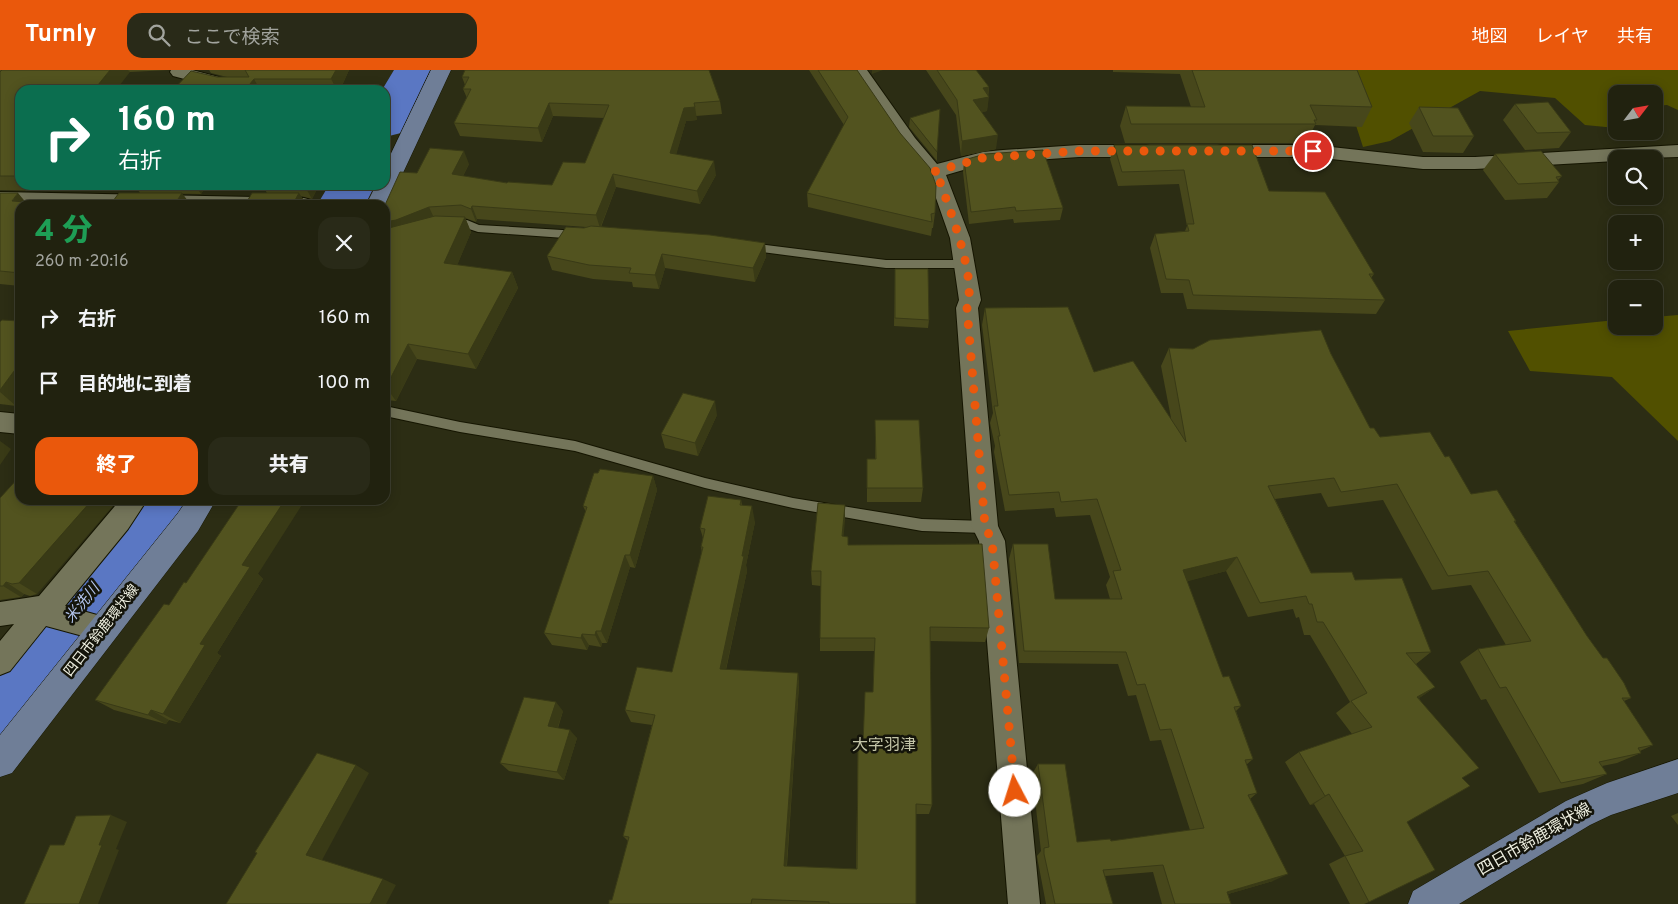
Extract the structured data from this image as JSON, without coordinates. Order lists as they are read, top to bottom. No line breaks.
{"streets":{"main road":["四日市鈴鹿環状線"]},"districts":["大字羽津"],"water":["米洗川"],"north":"top right","page":{"header":"Turnly","search":"ここで検索","nav":["地図","レイヤ","共有"],"map_buttons":["+","−"],"turn":["160 m","右折"],"heading":["4 分","260 m · 20:16"],"list":[{"name":"右折","value":"160 m"},{"name":"目的地に到着","value":"100 m"}],"buttons":["終了","共有"]}}
